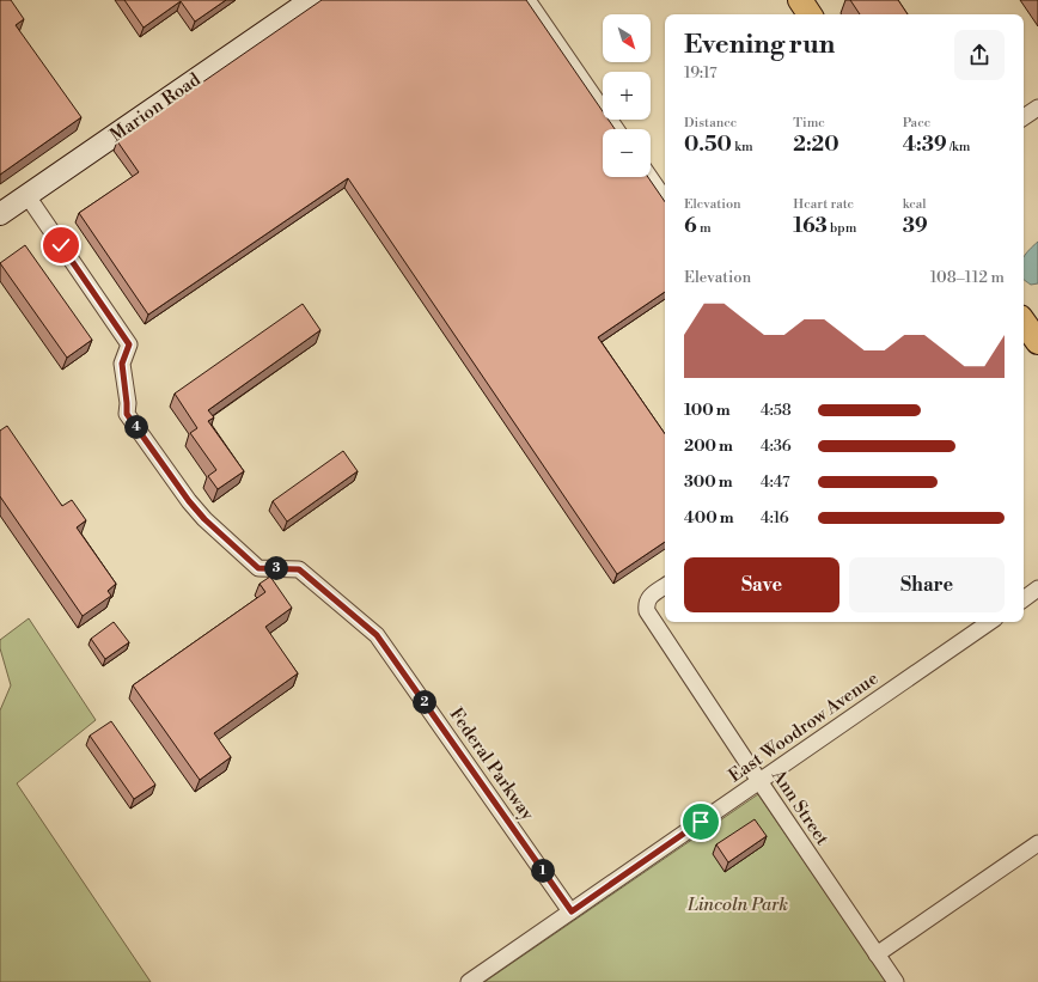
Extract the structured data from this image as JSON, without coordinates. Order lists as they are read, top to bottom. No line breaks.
{"streets":{"street":["Marion Road","East Woodrow Avenue","Federal Parkway","Ann Street"]},"crossings":[["Marion Road","Federal Parkway"],["East Woodrow Avenue","Federal Parkway"],["East Woodrow Avenue","Ann Street"]],"parks":["Lincoln Park"],"north":"bottom right","page":{"map_buttons":["+","−"],"heading":["Evening run","19:17"],"stats":[["Distance","0.50 km"],["Time","2:20"],["Pace","4:39 /km"],["Elevation","6 m"],["Heart rate","163 bpm"],["kcal","39"]],"chart":["Elevation","108–112 m"],"list":[{"name":"100 m","note":"4:58"},{"name":"200 m","note":"4:36"},{"name":"300 m","note":"4:47"},{"name":"400 m","note":"4:16"}],"pins":["4","3","2","1"],"buttons":["Save","Share"]}}
